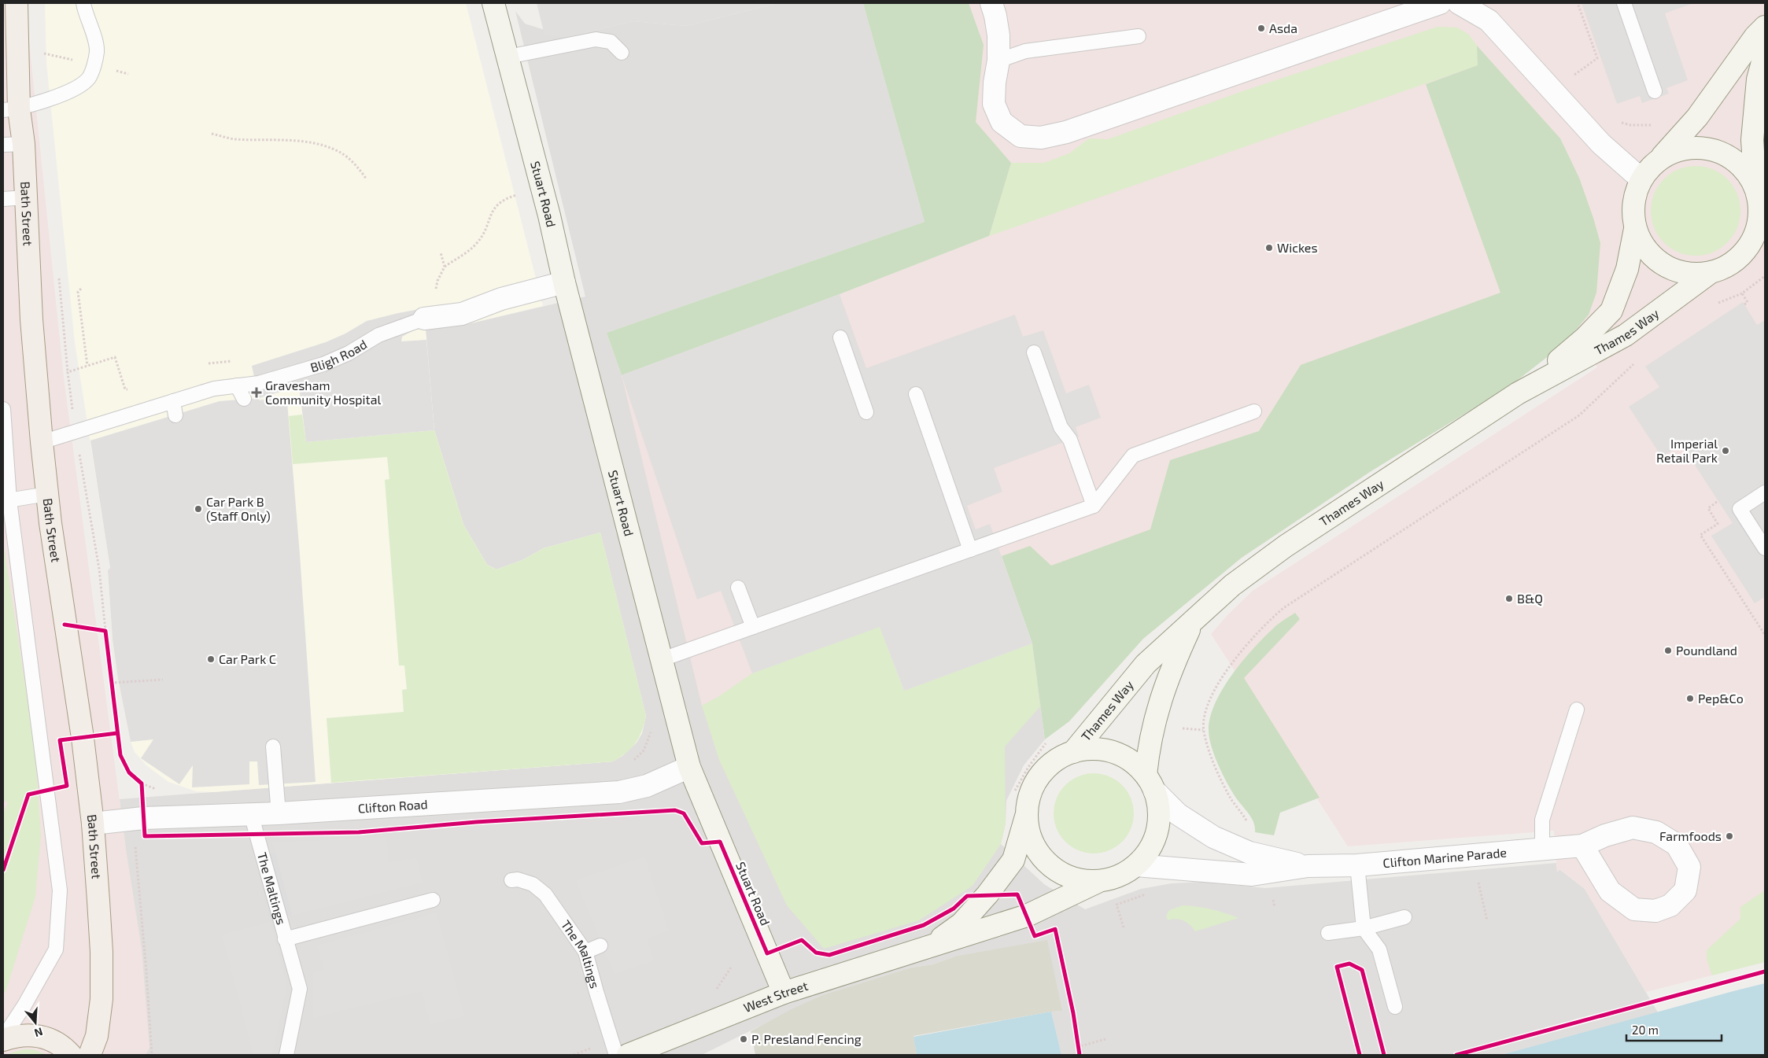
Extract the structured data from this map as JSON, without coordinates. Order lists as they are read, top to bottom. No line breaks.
{"streets":{"main road":["Bath Street"],"street":["Stuart Road","Thames Way","Bligh Road","Clifton Road","Clifton Marine Parade","West Street"],"lane":["The Maltings"]},"crossings":[["Stuart Road","Bligh Road"],["Stuart Road","Clifton Road"],["Stuart Road","West Street"],["Bath Street","Bligh Road"],["Bath Street","Clifton Road"],["Thames Way","Clifton Marine Parade"],["Thames Way","West Street"],["Clifton Road","The Maltings"],["Clifton Marine Parade","West Street"]],"places":{"other":["Asda","Wickes","Imperial Retail Park","Car Park B (Staff Only)","B&Q","Poundland","Car Park C","Pep&Co","Farmfoods","P. Presland Fencing"],"health":["Gravesham Community Hospital"]},"scale_bar":"20 m","north":"bottom"}
